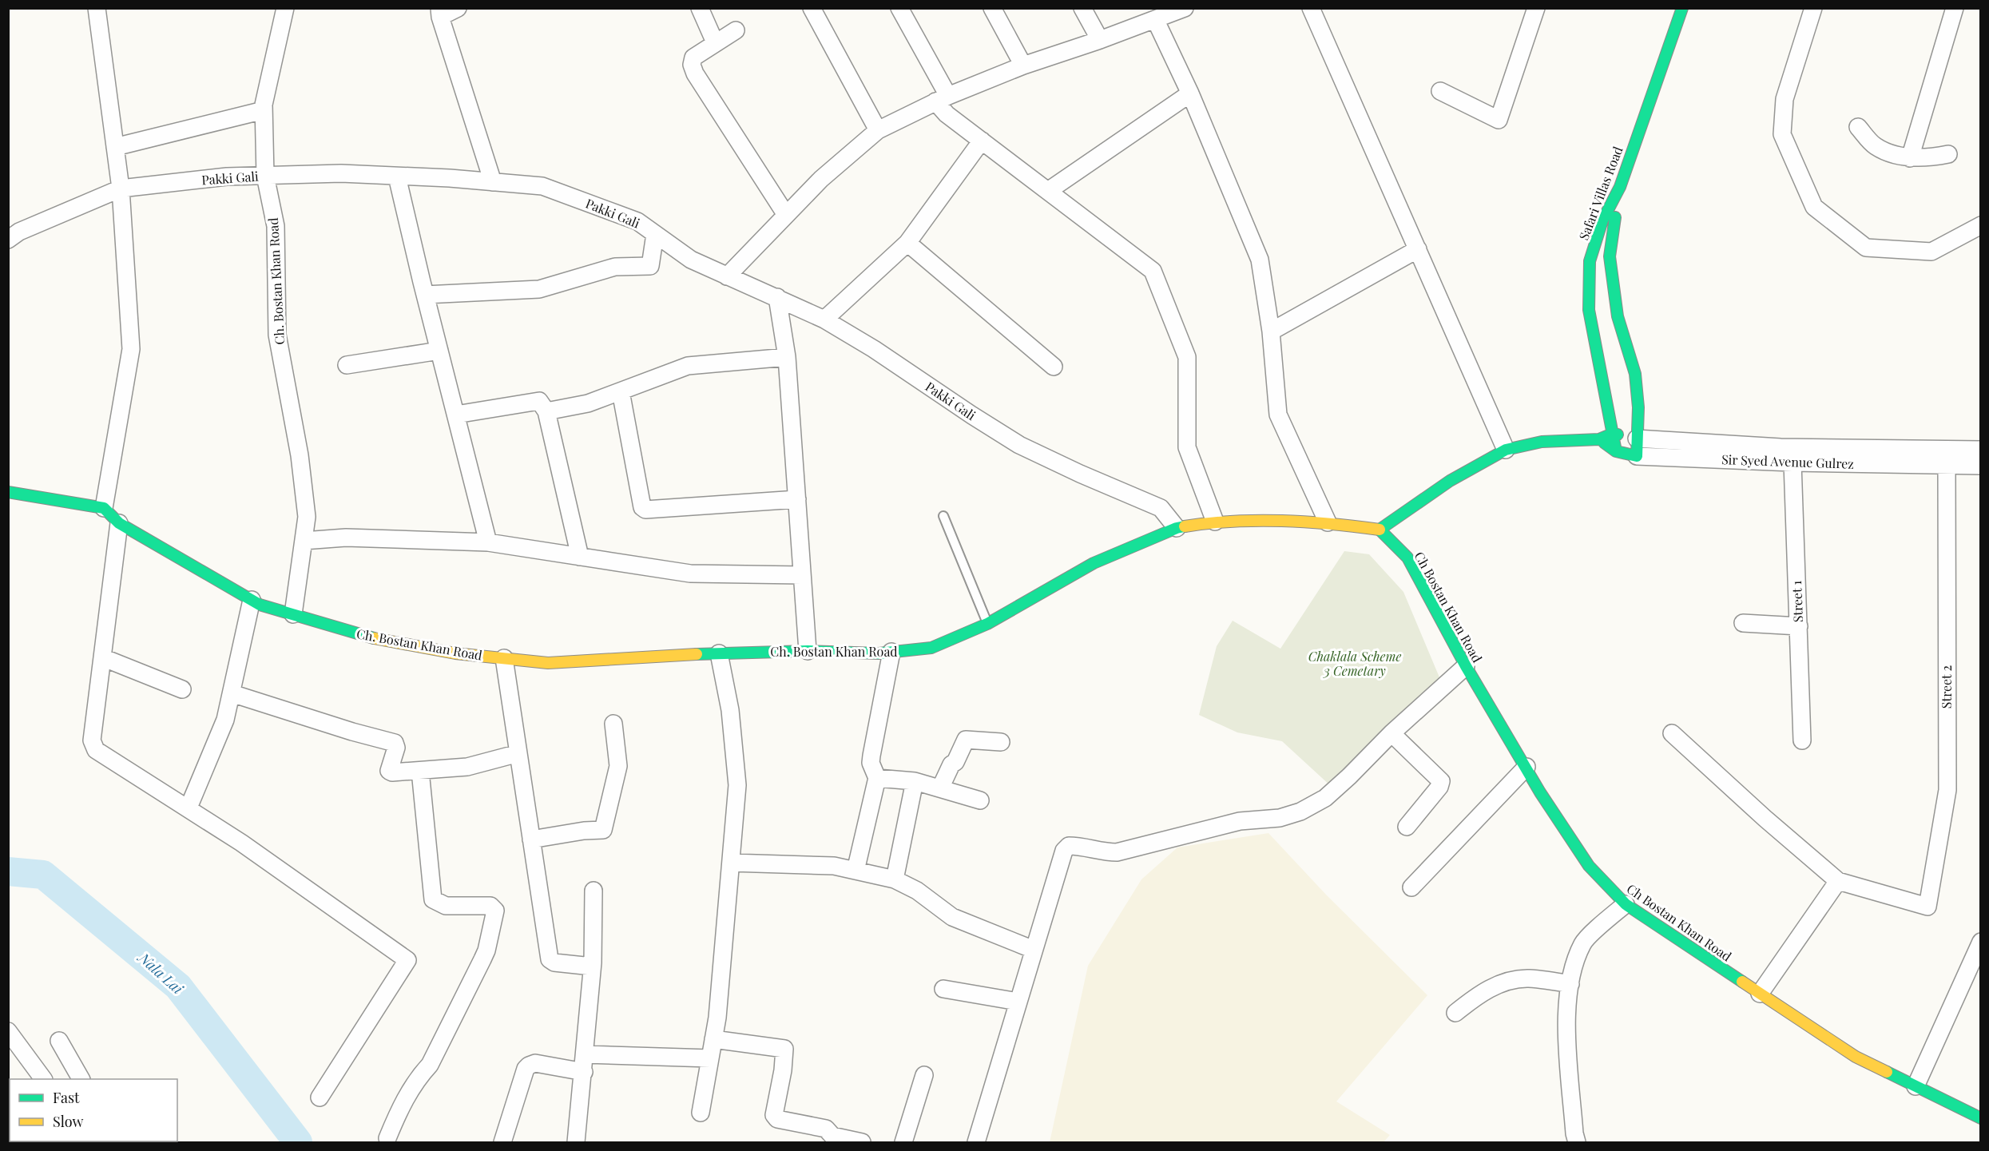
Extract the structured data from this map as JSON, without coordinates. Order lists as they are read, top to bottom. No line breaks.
{"streets":{"main road":["Safari Villas Road","Ch. Bostan Khan Road","Sir Syed Avenue Gulrez","Ch Bostan Khan Road"],"street":["Pakki Gali","Street 1","Street 2"]},"crossings":[["Pakki Gali","Ch. Bostan Khan Road"],["Safari Villas Road","Sir Syed Avenue Gulrez"],["Ch. Bostan Khan Road","Ch Bostan Khan Road"],["Sir Syed Avenue Gulrez","Street 1"],["Sir Syed Avenue Gulrez","Street 2"]],"water":["Nala Lai"],"parks":["Chaklala Scheme 3 Cemetary"],"legend":["Fast","Slow"]}
